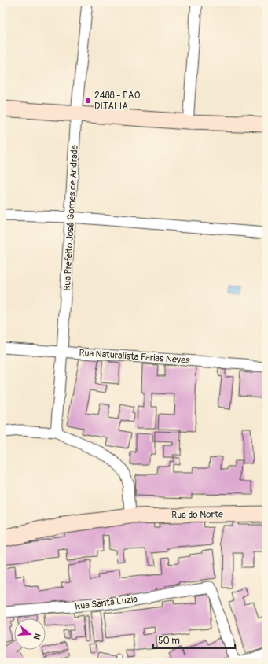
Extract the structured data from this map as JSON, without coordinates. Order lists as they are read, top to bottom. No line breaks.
{"streets":{"street":["Rua Prefeito José Gomes de Andrade","Rua Naturalista Farias Neves","Rua do Norte","Rua Santa Luzia"]},"crossings":[["Rua Prefeito José Gomes de Andrade","Rua Naturalista Farias Neves"]],"places":["2488 - PÃO DITALIA"],"scale_bar":"50 m","north":"right"}
